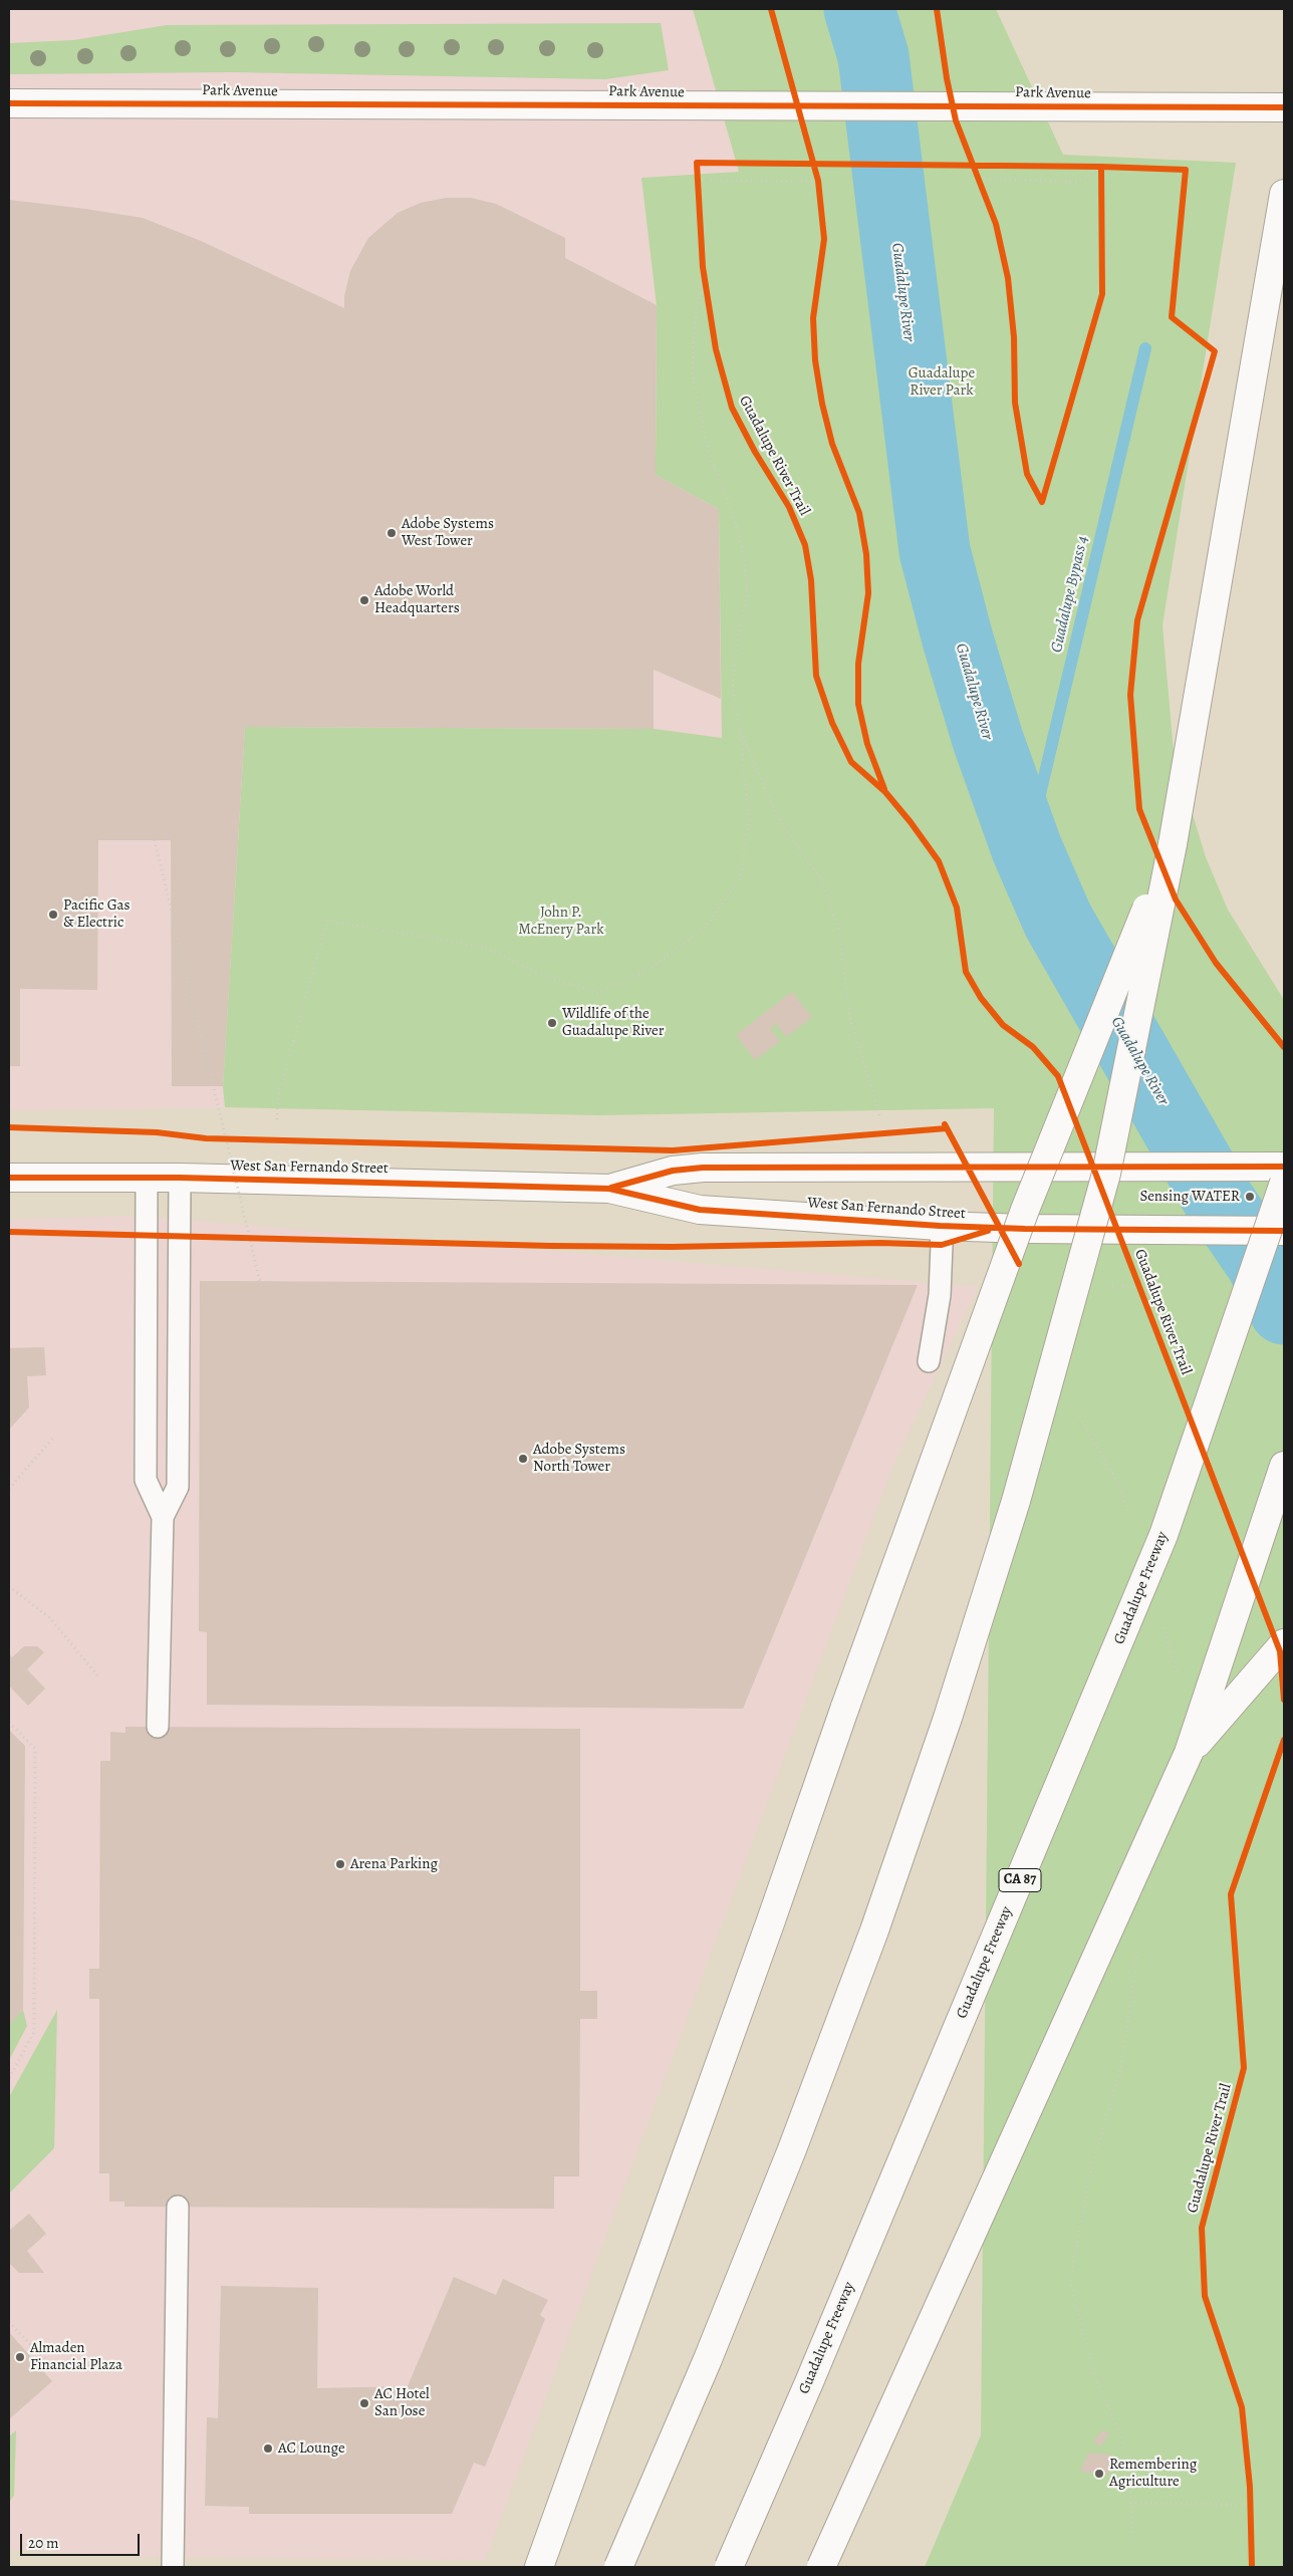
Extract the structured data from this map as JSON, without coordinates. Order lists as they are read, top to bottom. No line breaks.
{"streets":{"main road":["Park Avenue","West San Fernando Street","Guadalupe Freeway","CA 87"],"cycle path":["Guadalupe River Trail"]},"water":["Guadalupe River","Guadalupe Bypass 4"],"parks":["Guadalupe River Park","John P. McEnery Park"],"places":["Adobe Systems West Tower","Adobe World Headquarters","Pacific Gas & Electric","Wildlife of the Guadalupe River","Sensing WATER","Adobe Systems North Tower","Arena Parking","Almaden Financial Plaza","AC Hotel San Jose","AC Lounge","Remembering Agriculture"],"scale_bar":"20 m"}
